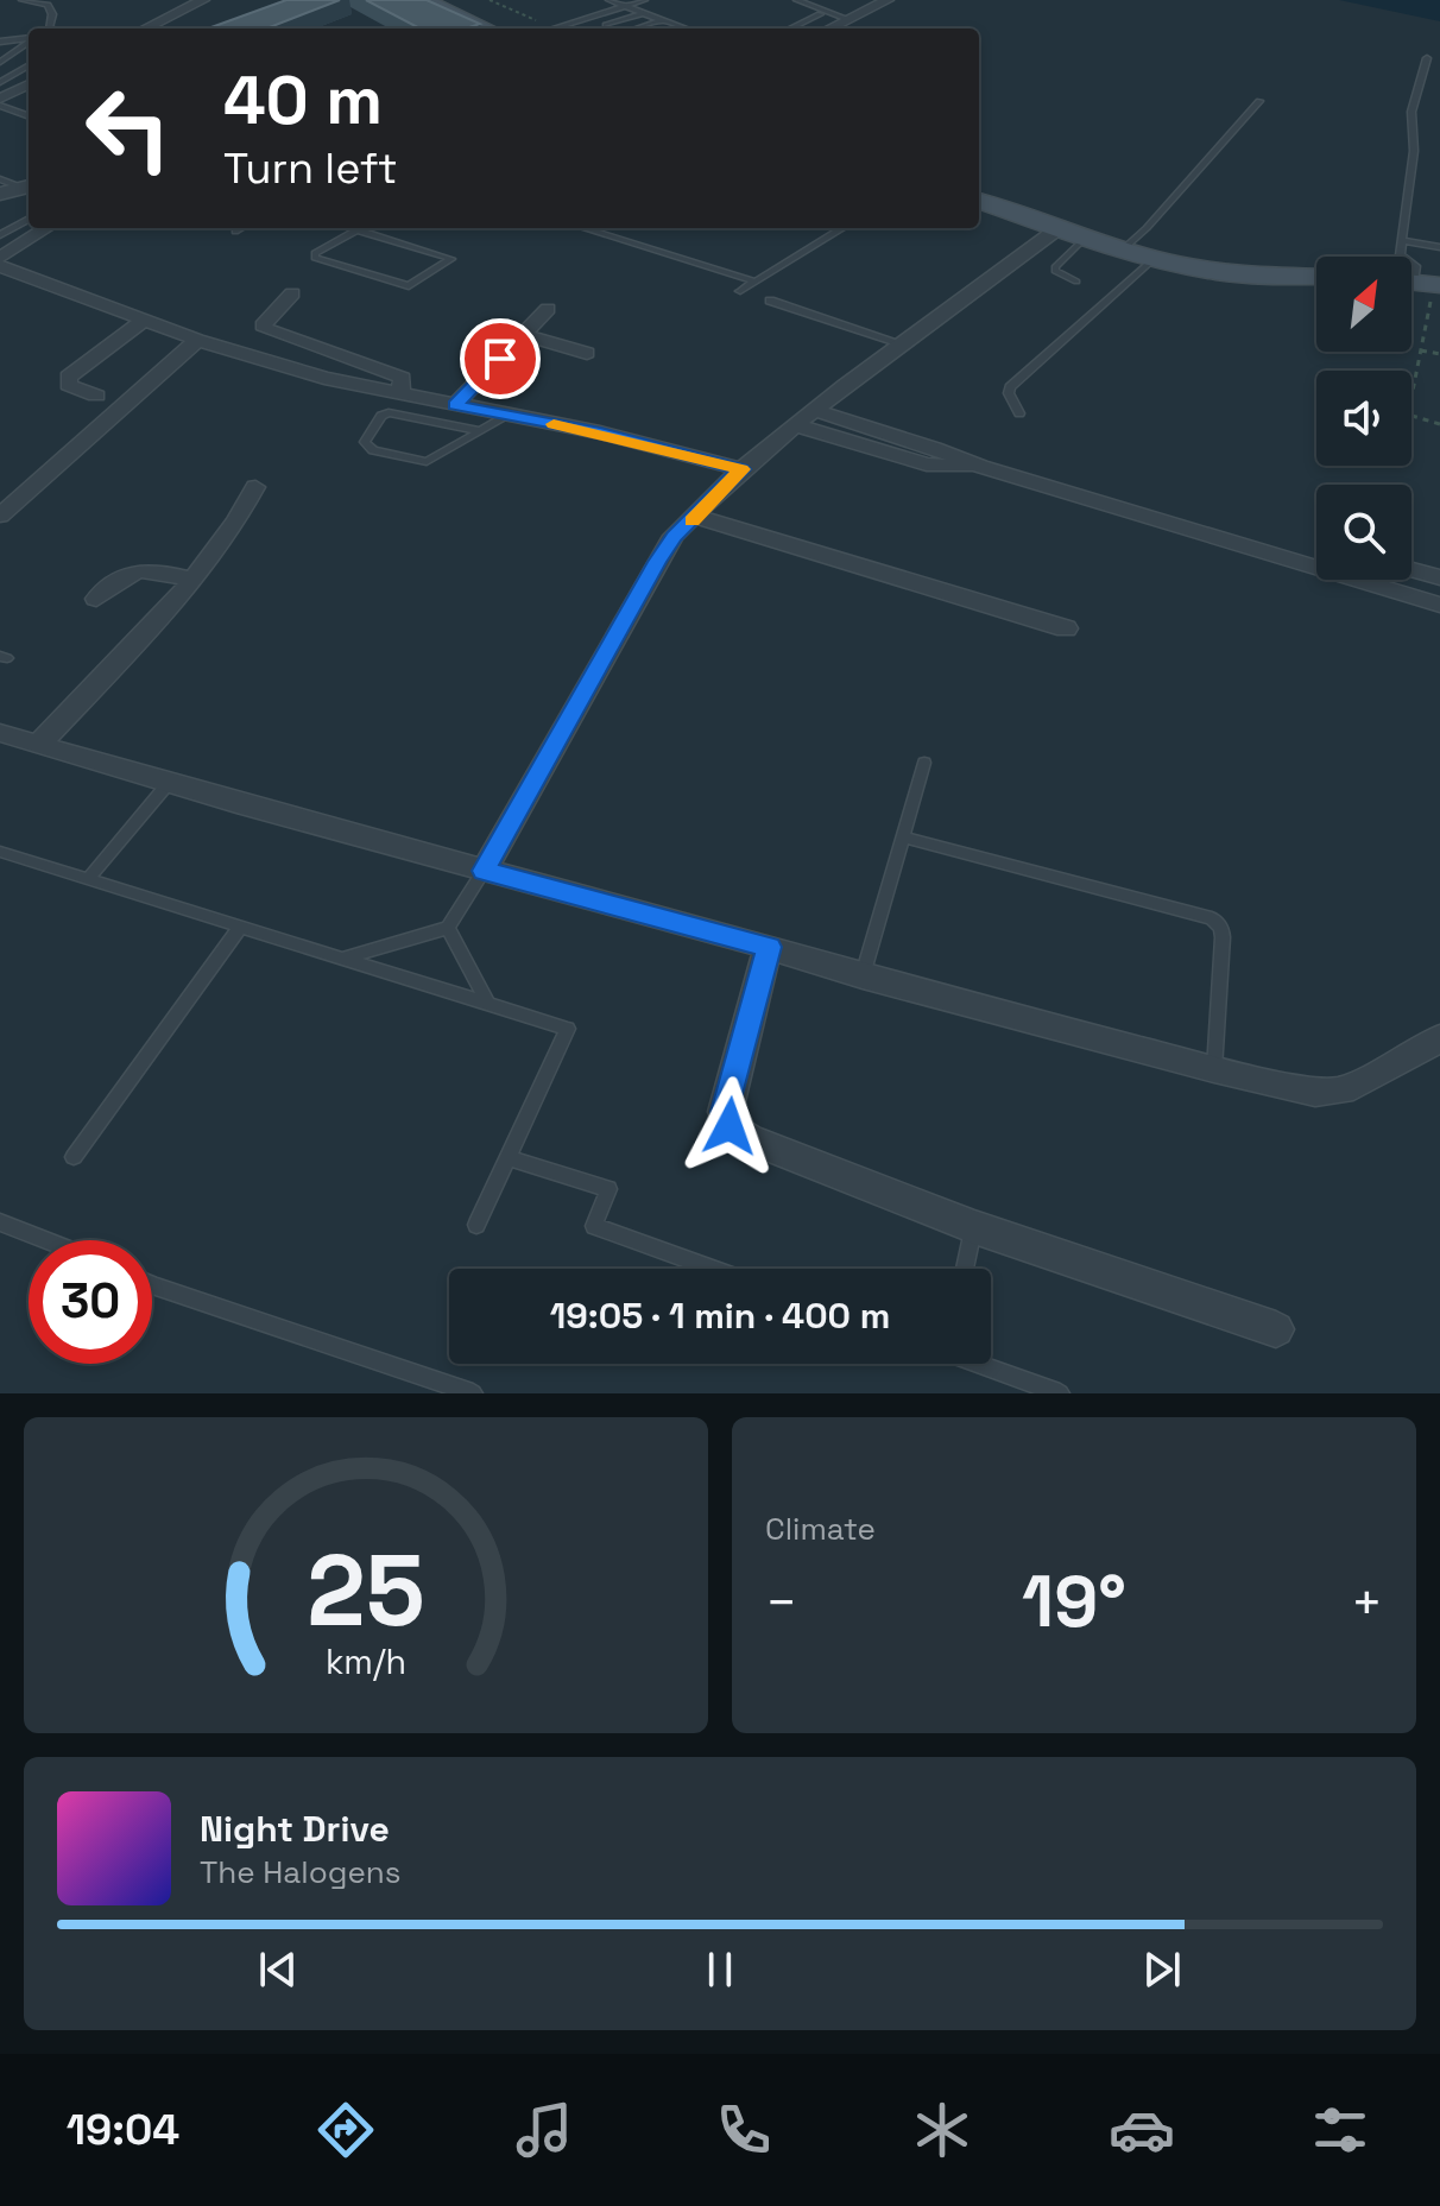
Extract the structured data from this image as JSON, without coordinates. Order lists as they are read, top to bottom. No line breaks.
{"north":"top right","page":{"turn":["40 m","Turn left"],"limit":"30","trip":"19:05 · 1 min · 400 m","tile":"Climate","heat":["−","19°","+"],"song":["Night Drive","The Halogens"],"tabs":"19:04","gauge":["25","km/h"]}}
